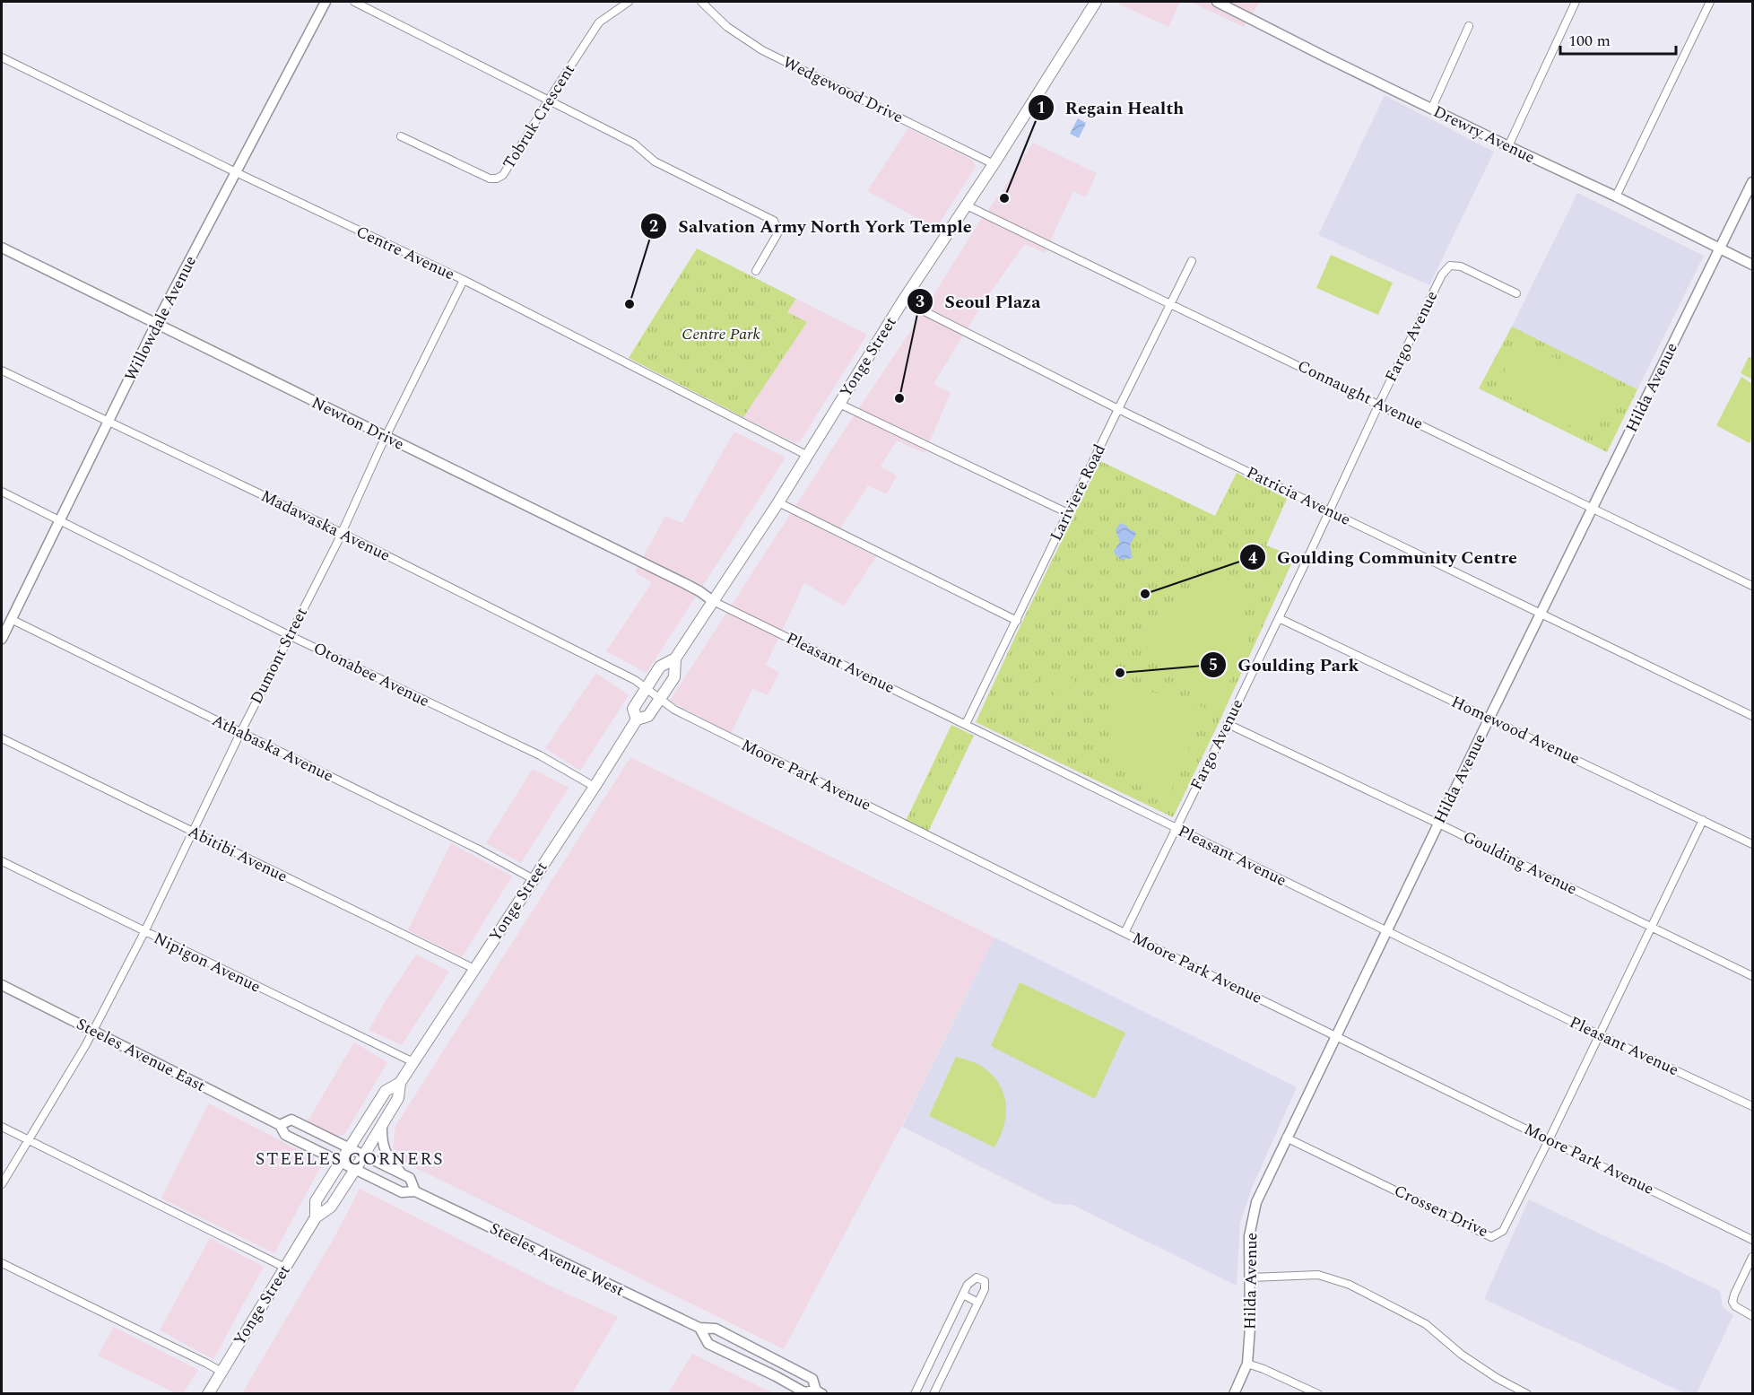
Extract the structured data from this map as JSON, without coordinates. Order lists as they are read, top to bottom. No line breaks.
{"streets":{"main road":["Yonge Street"],"street":["Wedgewood Drive","Tobruk Crescent","Drewry Avenue","Centre Avenue","Willowdale Avenue","Fargo Avenue","Hilda Avenue","Connaught Avenue","Newton Drive","Lariviere Road","Patricia Avenue","Madawaska Avenue","Dumont Street","Pleasant Avenue","Otonabee Avenue","Homewood Avenue","Athabaska Avenue","Moore Park Avenue","Abitibi Avenue","Goulding Avenue","Nipigon Avenue","Steeles Avenue East","Crossen Drive","Steeles Avenue West"]},"crossings":[["Wedgewood Drive","Yonge Street"],["Drewry Avenue","Hilda Avenue"],["Centre Avenue","Willowdale Avenue"],["Centre Avenue","Yonge Street"],["Centre Avenue","Dumont Street"],["Willowdale Avenue","Newton Drive"],["Willowdale Avenue","Madawaska Avenue"],["Willowdale Avenue","Otonabee Avenue"],["Willowdale Avenue","Athabaska Avenue"],["Fargo Avenue","Connaught Avenue"],["Fargo Avenue","Patricia Avenue"],["Fargo Avenue","Pleasant Avenue"],["Fargo Avenue","Homewood Avenue"],["Fargo Avenue","Moore Park Avenue"],["Fargo Avenue","Goulding Avenue"],["Yonge Street","Connaught Avenue"],["Yonge Street","Newton Drive"],["Yonge Street","Patricia Avenue"],["Yonge Street","Madawaska Avenue"],["Yonge Street","Pleasant Avenue"],["Yonge Street","Otonabee Avenue"],["Yonge Street","Athabaska Avenue"],["Yonge Street","Moore Park Avenue"],["Yonge Street","Abitibi Avenue"],["Yonge Street","Nipigon Avenue"],["Yonge Street","Steeles Avenue East"],["Yonge Street","Steeles Avenue West"],["Hilda Avenue","Connaught Avenue"],["Hilda Avenue","Patricia Avenue"],["Hilda Avenue","Pleasant Avenue"],["Hilda Avenue","Homewood Avenue"],["Hilda Avenue","Moore Park Avenue"],["Hilda Avenue","Goulding Avenue"],["Hilda Avenue","Crossen Drive"],["Connaught Avenue","Lariviere Road"],["Newton Drive","Dumont Street"],["Newton Drive","Pleasant Avenue"],["Lariviere Road","Patricia Avenue"],["Lariviere Road","Pleasant Avenue"],["Madawaska Avenue","Dumont Street"],["Madawaska Avenue","Moore Park Avenue"],["Dumont Street","Otonabee Avenue"],["Dumont Street","Athabaska Avenue"],["Dumont Street","Abitibi Avenue"],["Dumont Street","Nipigon Avenue"],["Dumont Street","Steeles Avenue East"],["Pleasant Avenue","Crossen Drive"],["Homewood Avenue","Crossen Drive"],["Moore Park Avenue","Crossen Drive"],["Goulding Avenue","Crossen Drive"],["Steeles Avenue East","Steeles Avenue West"]],"districts":["STEELES CORNERS"],"parks":["Centre Park"],"places":["Regain Health","Salvation Army North York Temple","Seoul Plaza","Goulding Community Centre","Goulding Park"],"scale_bar":"100 m"}
